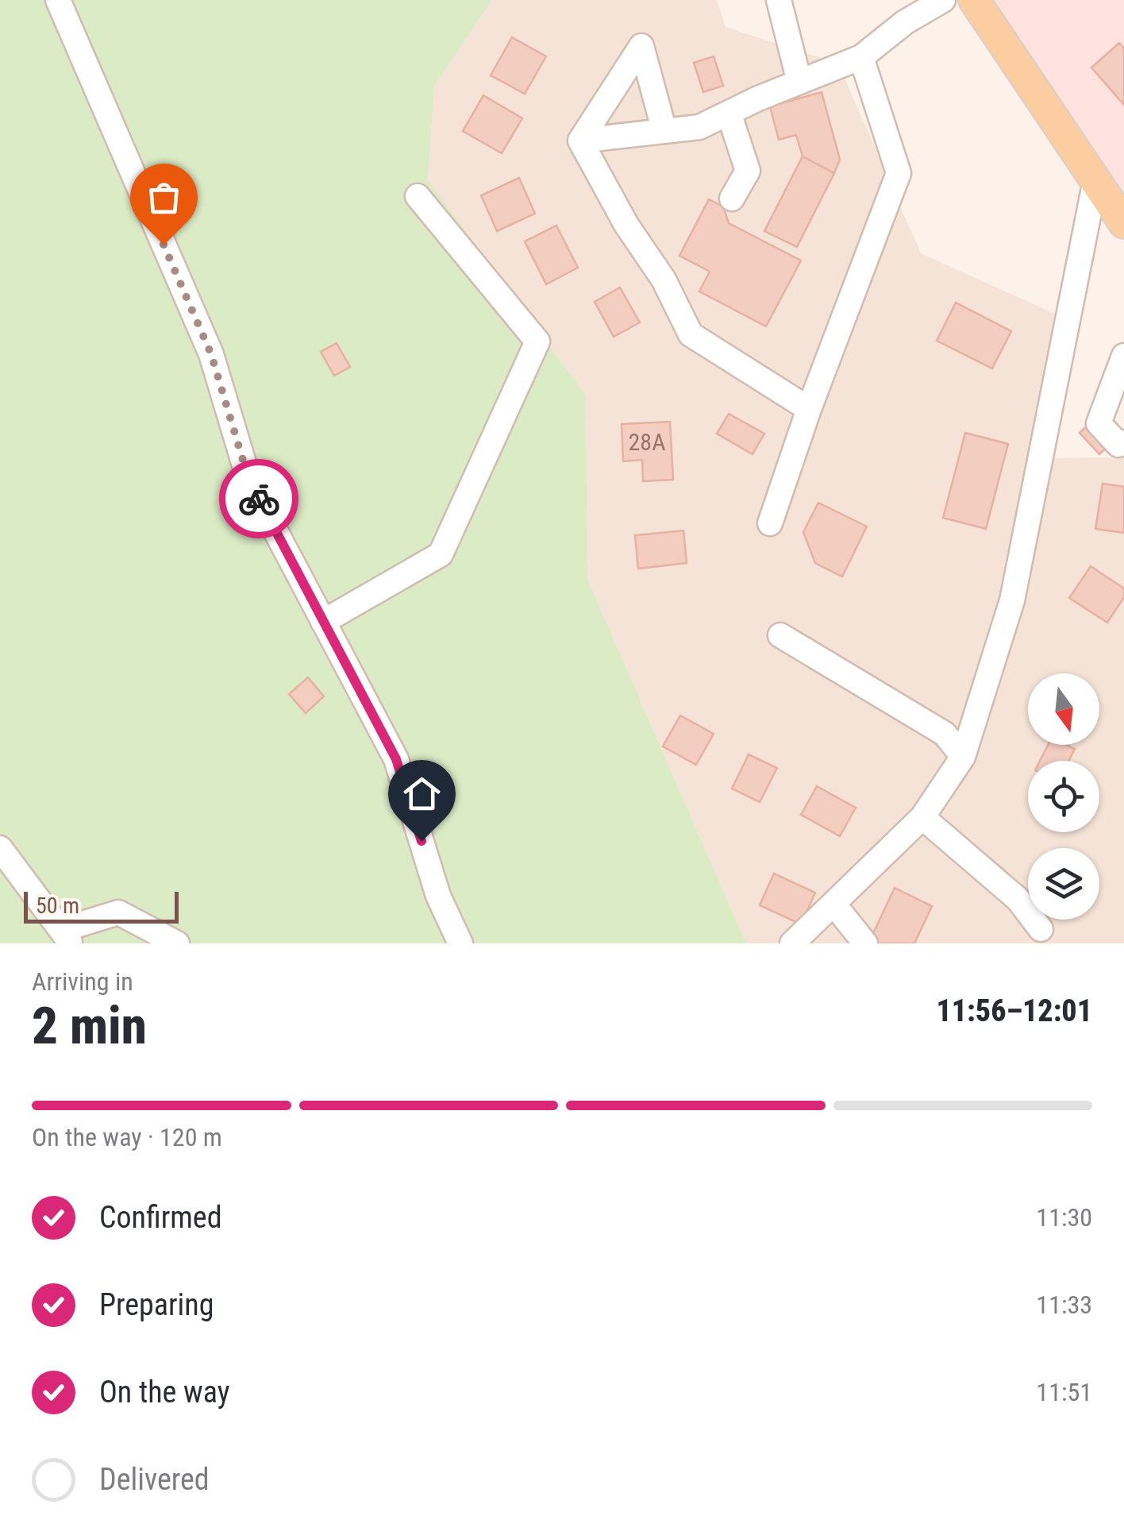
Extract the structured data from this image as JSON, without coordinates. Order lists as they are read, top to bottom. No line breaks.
{"house_numbers":["28А"],"scale_bar":"50 m","north":"bottom","page":{"scale":"50 m","heading":["2 min","Arriving in","11:56–12:01"],"bar":"On the way · 120 m","list":[["Confirmed","11:30"],["Preparing","11:33"],["On the way","11:51"],"Delivered"]}}
